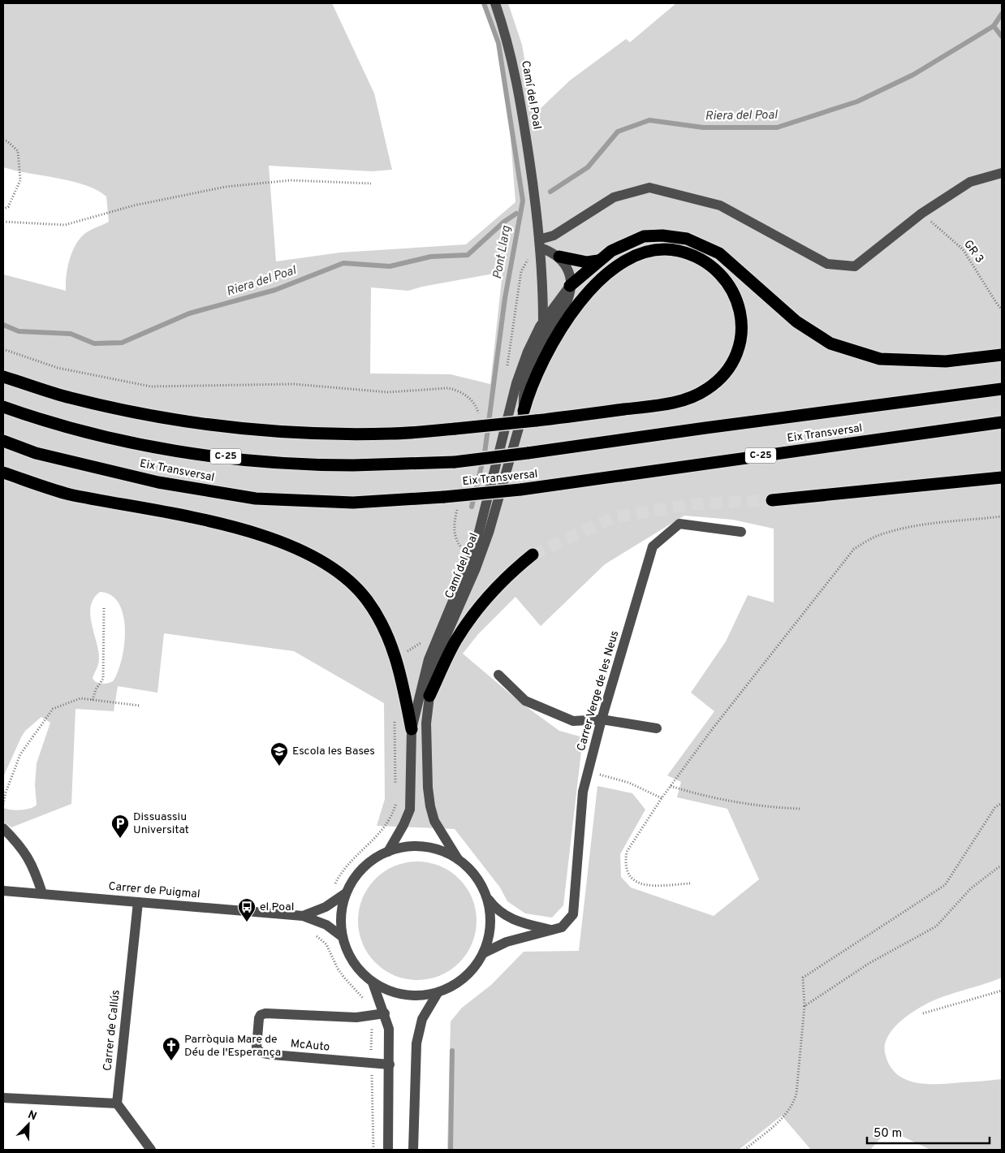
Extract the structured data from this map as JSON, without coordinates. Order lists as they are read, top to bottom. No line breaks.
{"streets":{"highway":["Eix Transversal","C-25"],"street":["Camí del Poal","Carrer Verge de les Neus","Carrer de Puigmal","Carrer de Callús","McAuto"],"path":["GR 3"]},"crossings":[["Carrer de Puigmal","Carrer de Callús"]],"water":["Riera del Poal","Pont Llarg"],"places":{"school or university":["Escola les Bases"],"parking":["Dissuassiu Universitat"],"bus stop":["el Poal"],"church":["Parròquia Mare de Déu de l'Esperança"]},"scale_bar":"50 m","north":"top right"}
